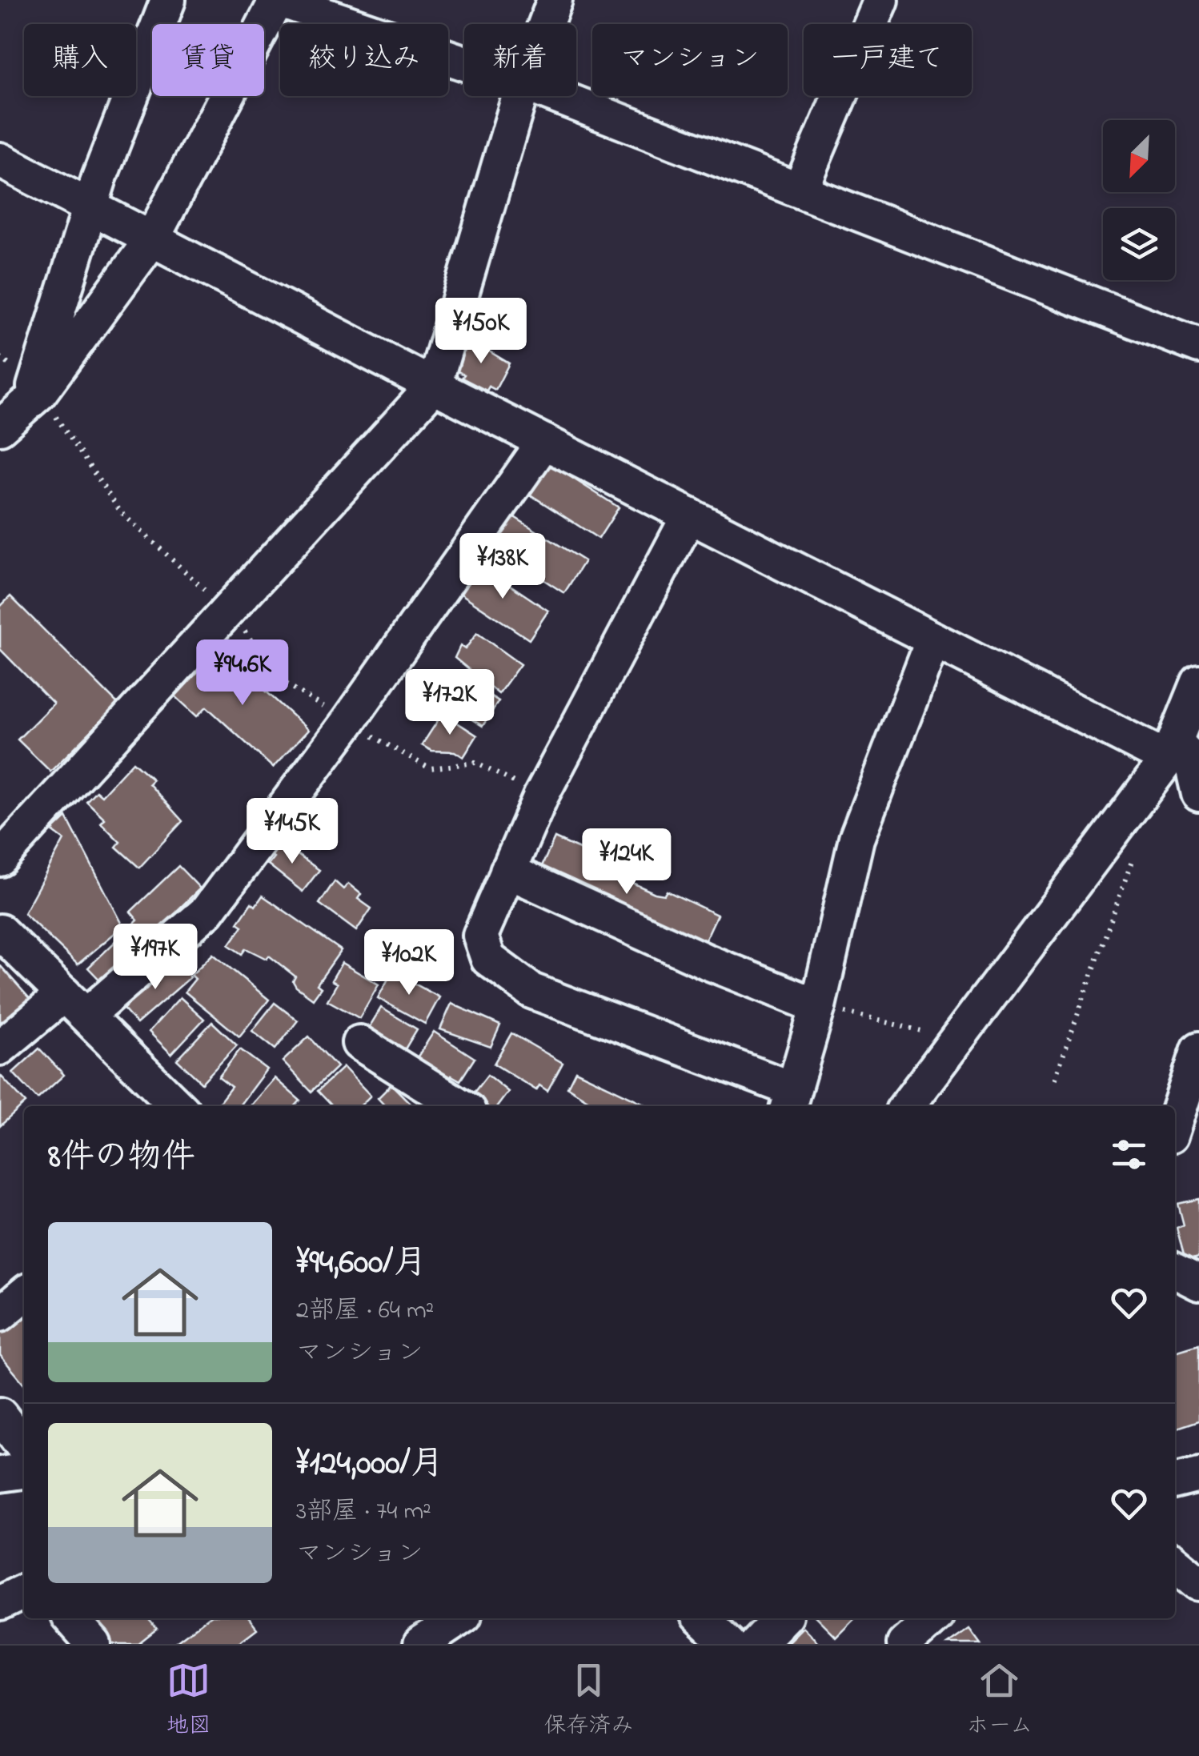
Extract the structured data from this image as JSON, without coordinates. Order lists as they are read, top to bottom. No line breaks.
{"north":"bottom left","page":{"chip":["購入","賃貸","絞り込み","新着","マンション","一戸建て"],"price":["¥150K","¥138K","¥94.6K","¥172K","¥145K","¥124K","¥197K","¥102K"],"heading":"8件の物件","list":[{"name":"¥94,600/月","note":"2部屋 · 64 m² · マンション"},{"name":"¥124,000/月","note":"3部屋 · 74 m² · マンション"}],"tabs":["地図","保存済み","ホーム"]}}
